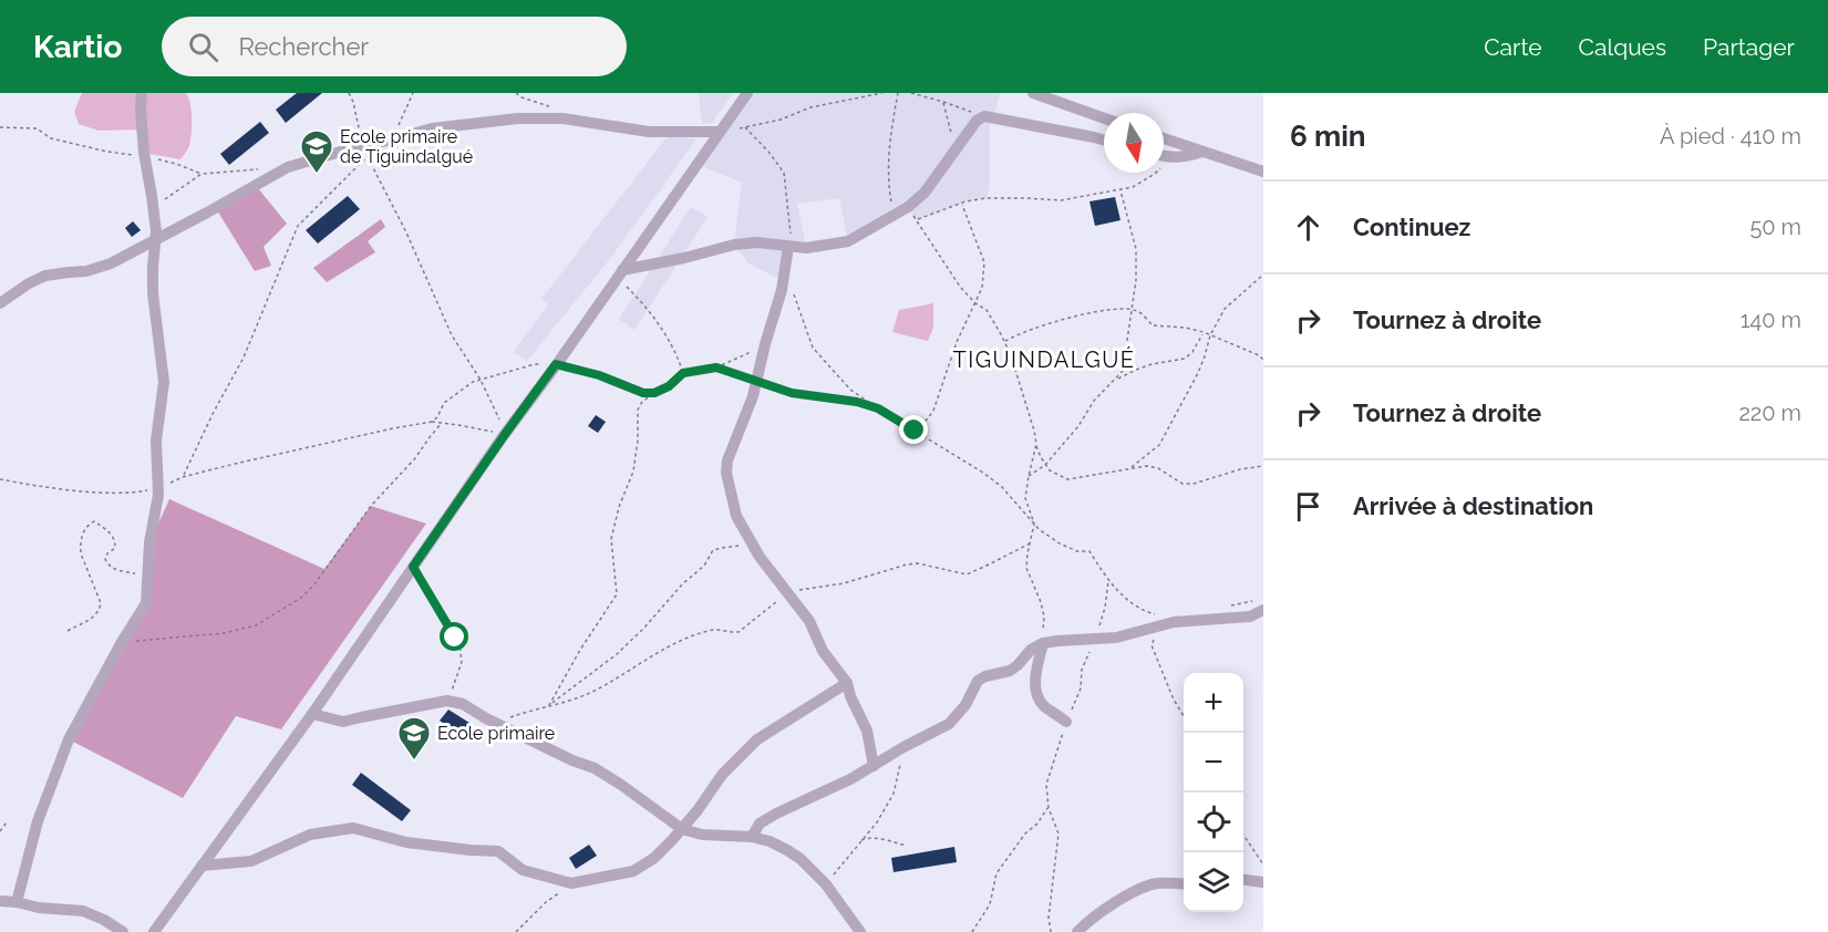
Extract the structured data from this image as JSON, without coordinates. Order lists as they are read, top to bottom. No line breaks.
{"districts":["TIGUINDALGUÉ"],"places":{"school or university":["Ecole primaire de Tiguindalgué","Ecole primaire"]},"north":"bottom","page":{"header":"Kartio","search":"Rechercher","nav":["Carte","Calques","Partager"],"heading":["6 min","À pied · 410 m"],"list":[["Continuez","50 m"],["Tournez à droite","140 m"],["Tournez à droite","220 m"],"Arrivée à destination"],"map_buttons":["+","−"]}}
